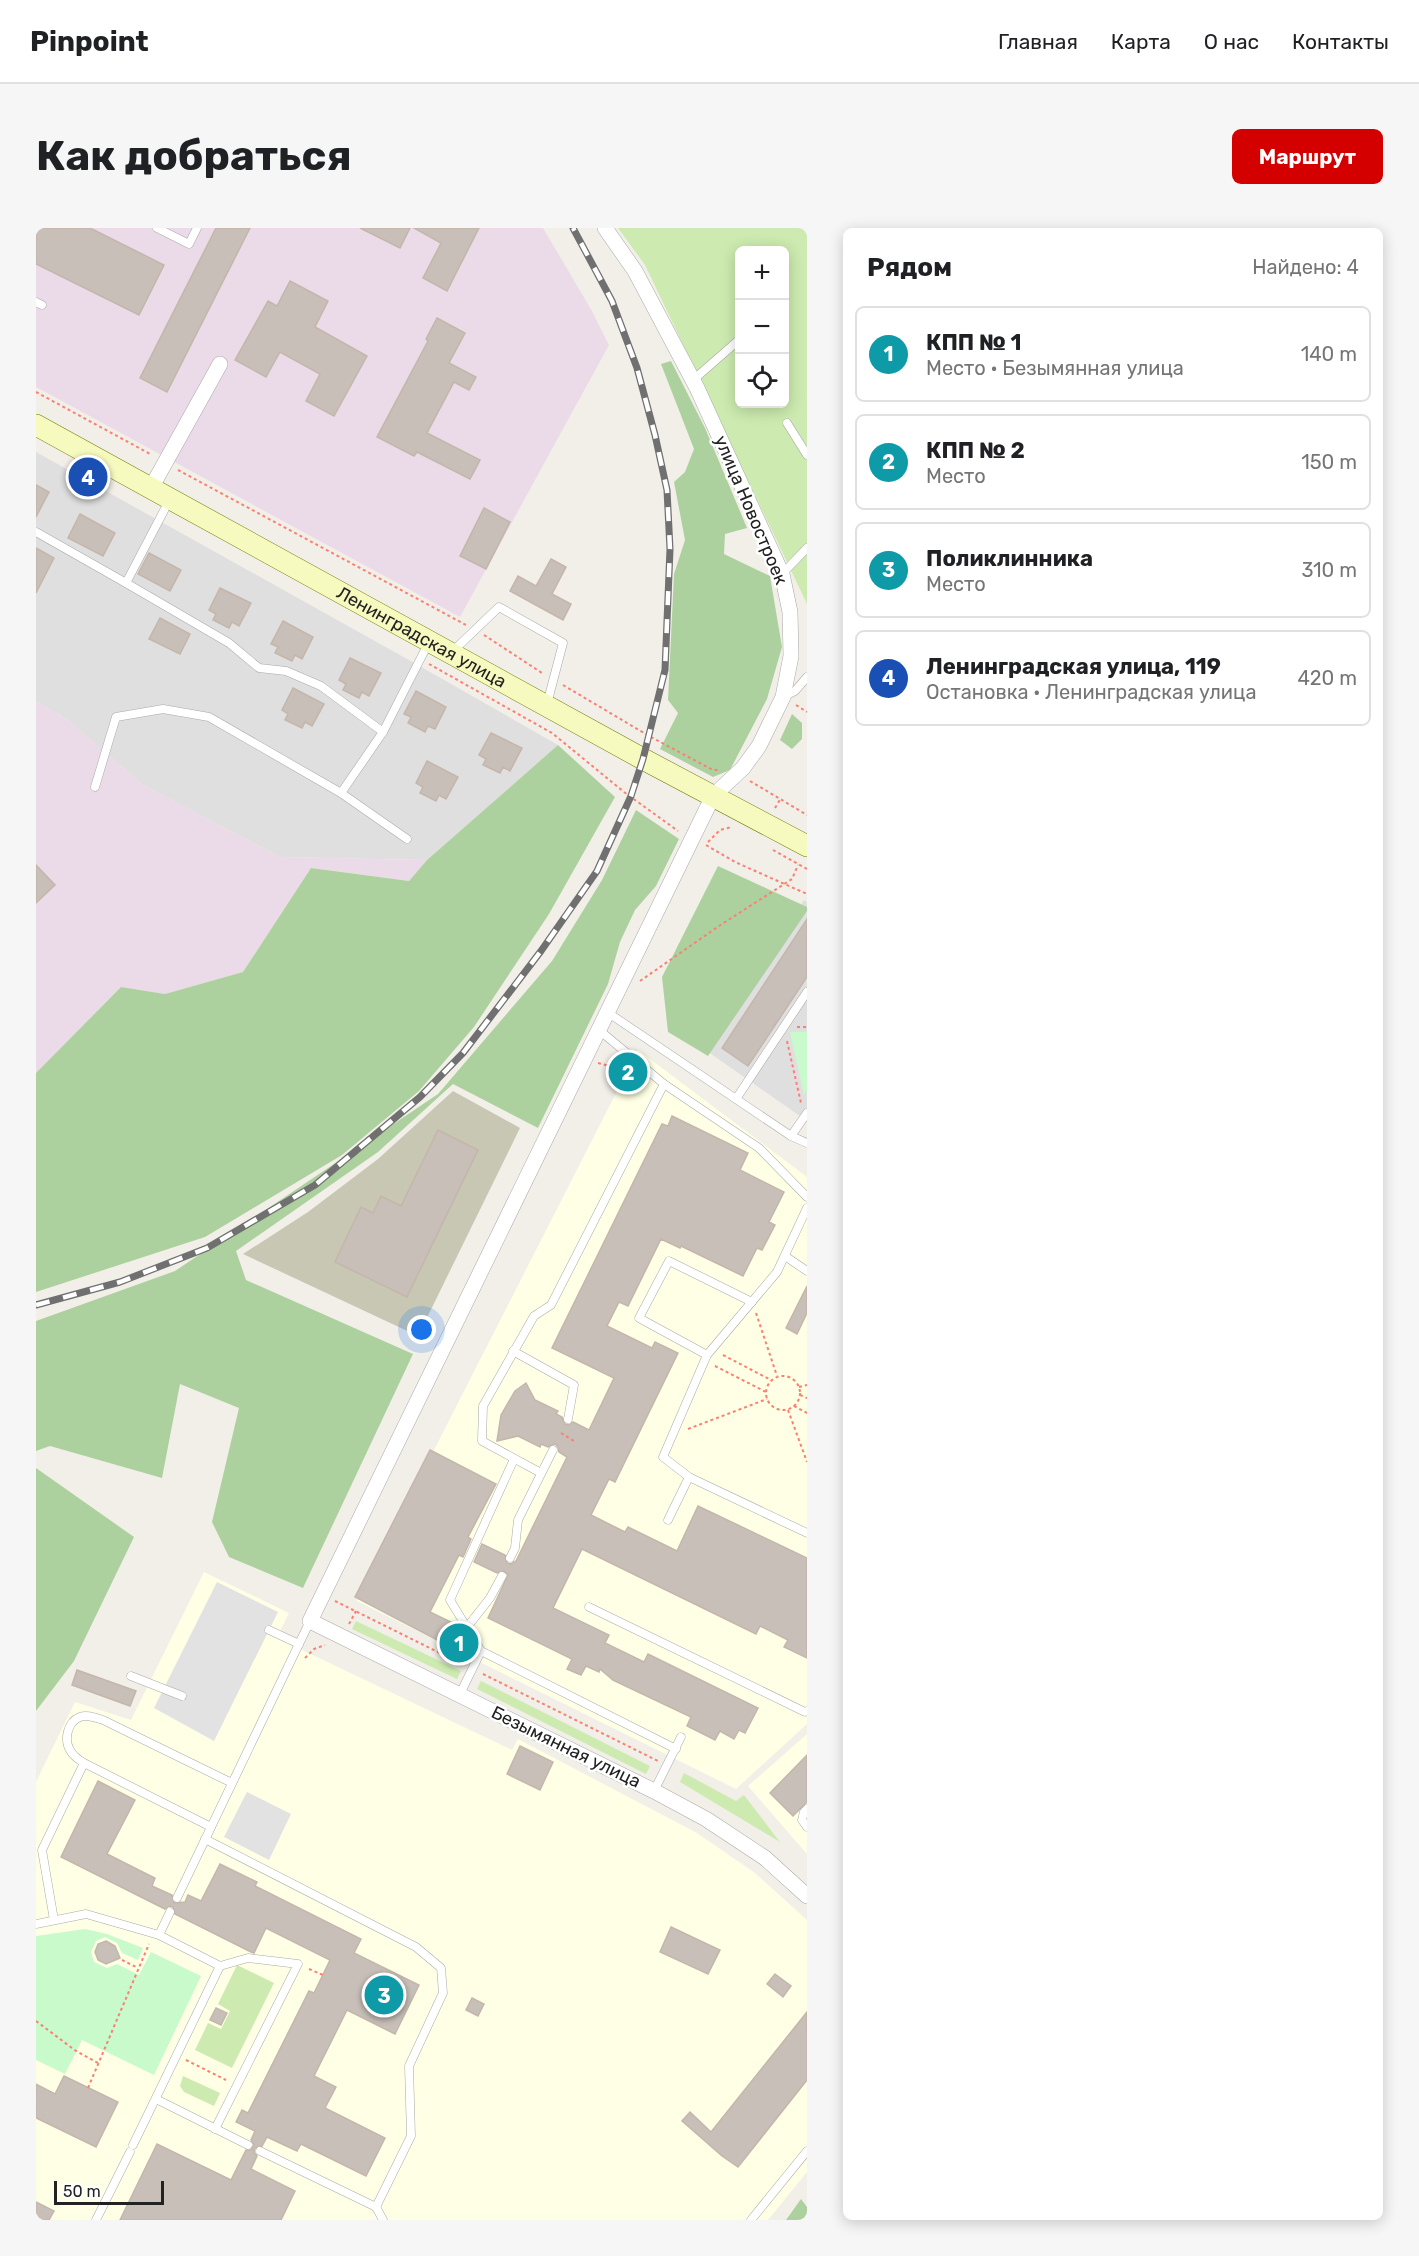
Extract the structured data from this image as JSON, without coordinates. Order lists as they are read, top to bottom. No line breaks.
{"streets":{"main road":["Ленинградская улица"],"street":["улица Новостроек","Безымянная улица"]},"crossings":[["улица Новостроек","Ленинградская улица"]],"scale_bar":"50 m","page":{"header":"Pinpoint","nav":["Главная","Карта","О нас","Контакты"],"buttons":"Маршрут","title":"Как добраться","heading":["Рядом","Найдено: 4"],"map_buttons":["+","−"],"list":[{"mark":"1","name":"КПП № 1","note":"Место · Безымянная улица","value":"140 m"},{"mark":"2","name":"КПП № 2","note":"Место","value":"150 m"},{"mark":"3","name":"Поликлинника","note":"Место","value":"310 m"},{"mark":"4","name":"Ленинградская улица, 119","note":"Остановка · Ленинградская улица","value":"420 m"}],"pins":["4","2","1","3"],"scale":"50 m"}}
